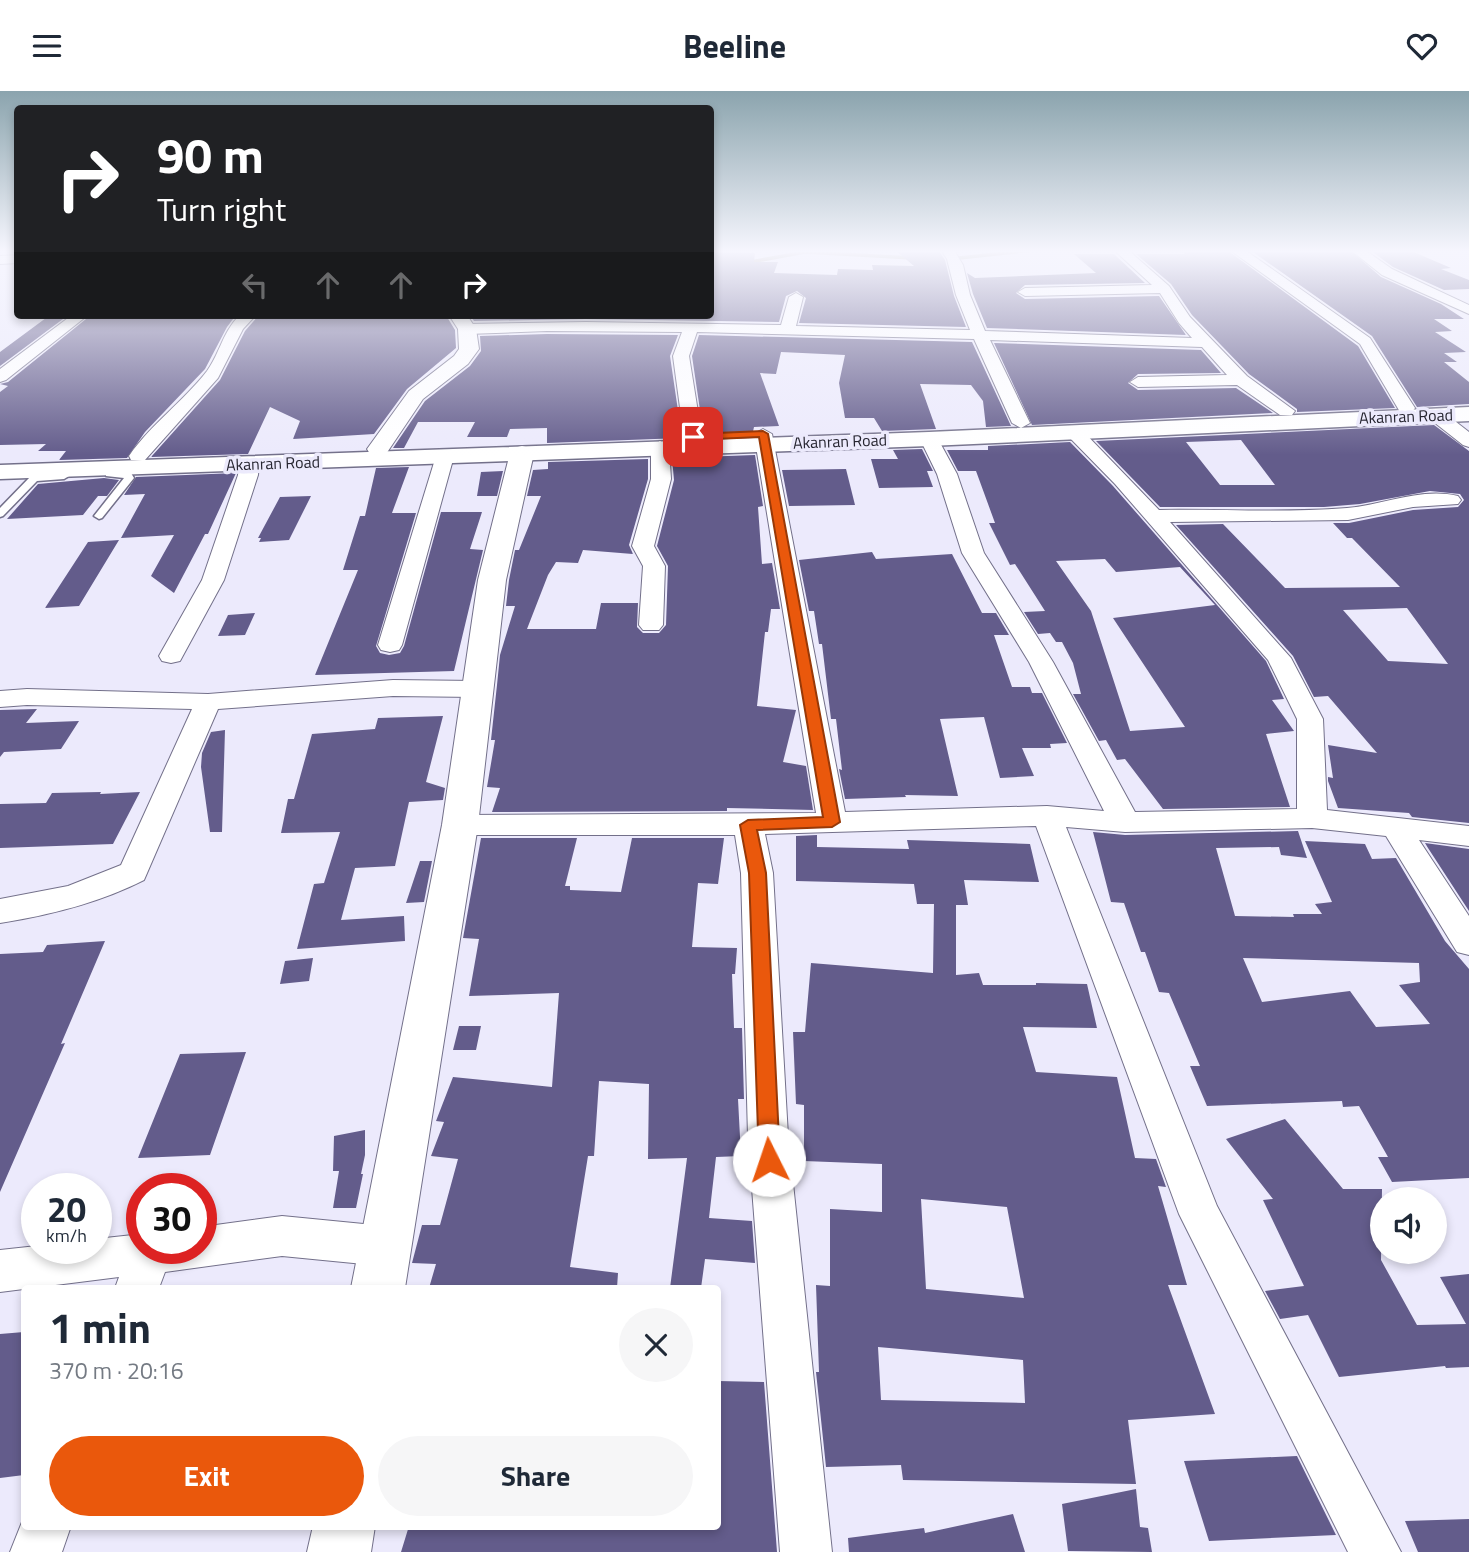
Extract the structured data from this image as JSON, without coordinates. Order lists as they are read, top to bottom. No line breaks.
{"streets":{"main road":["Akanran Road"]},"page":{"header":"Beeline","turn":["90 m","Turn right"],"speed":"20 km/h","limit":"30","heading":["1 min","370 m · 20:16"],"buttons":["Exit","Share"]}}
